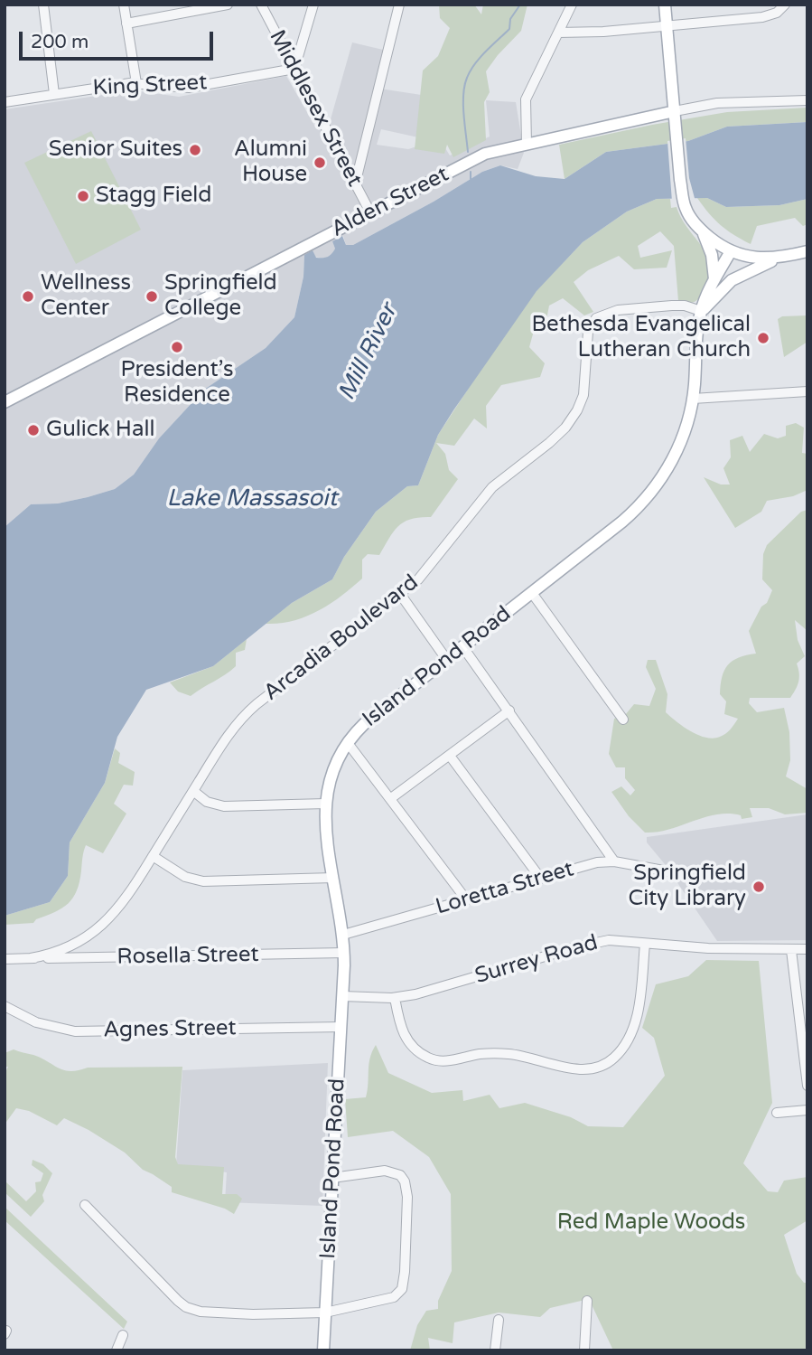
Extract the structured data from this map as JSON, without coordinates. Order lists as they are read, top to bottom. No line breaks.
{"streets":{"main road":["Alden Street","Island Pond Road"],"street":["King Street","Middlesex Street","Arcadia Boulevard","Loretta Street","Rosella Street","Surrey Road","Agnes Street"]},"crossings":[["King Street","Middlesex Street"],["Middlesex Street","Alden Street"],["Arcadia Boulevard","Island Pond Road"],["Arcadia Boulevard","Rosella Street"],["Island Pond Road","Loretta Street"],["Island Pond Road","Rosella Street"],["Island Pond Road","Surrey Road"],["Island Pond Road","Agnes Street"]],"water":["Mill River","Lake Massasoit"],"parks":["Red Maple Woods"],"places":["Senior Suites","Alumni House","Stagg Field","Wellness Center","Springfield College","Bethesda Evangelical Lutheran Church","President’s Residence","Gulick Hall","Springfield City Library"],"scale_bar":"200 m"}
